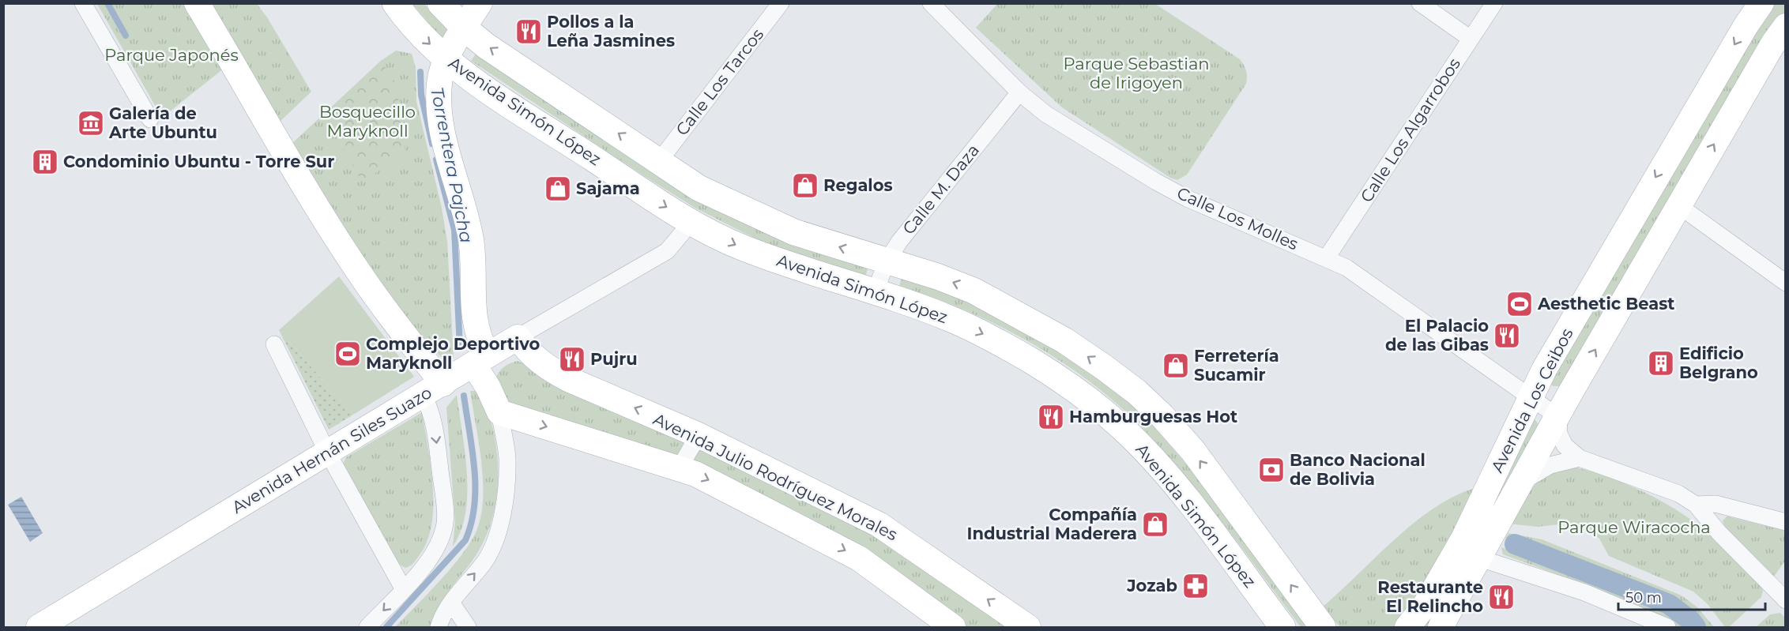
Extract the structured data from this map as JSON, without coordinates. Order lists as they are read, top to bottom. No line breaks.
{"streets":{"main road":["Avenida Simón López"],"street":["Calle Los Tarcos","Calle Los Algarrobos","Calle M. Daza","Calle Los Molles","Avenida Los Ceibos","Avenida Hernán Siles Suazo","Avenida Julio Rodríguez Morales"]},"crossings":[["Calle Los Tarcos","Avenida Simón López"],["Avenida Simón López","Calle M. Daza"],["Avenida Simón López","Avenida Hernán Siles Suazo"],["Calle Los Algarrobos","Calle Los Molles"],["Calle M. Daza","Calle Los Molles"],["Calle Los Molles","Avenida Los Ceibos"],["Avenida Hernán Siles Suazo","Avenida Julio Rodríguez Morales"]],"water":["Torrentera Pajcha"],"parks":["Parque Japonés","Parque Sebastian de Irigoyen","Bosquecillo Maryknoll","Parque Wiracocha"],"places":{"restaurant":["Pollos a la Leña Jasmines","El Palacio de las Gibas","Pujru","Hamburguesas Hot","Restaurante El Relincho"],"museum":["Galería de Arte Ubuntu"],"building":["Condominio Ubuntu - Torre Sur","Edificio Belgrano"],"shop":["Regalos","Sajama","Ferretería Sucamir","Compañía Industrial Maderera"],"sports":["Aesthetic Beast","Complejo Deportivo Maryknoll"],"bank":["Banco Nacional de Bolivia"],"pharmacy":["Jozab"]},"scale_bar":"50 m"}
